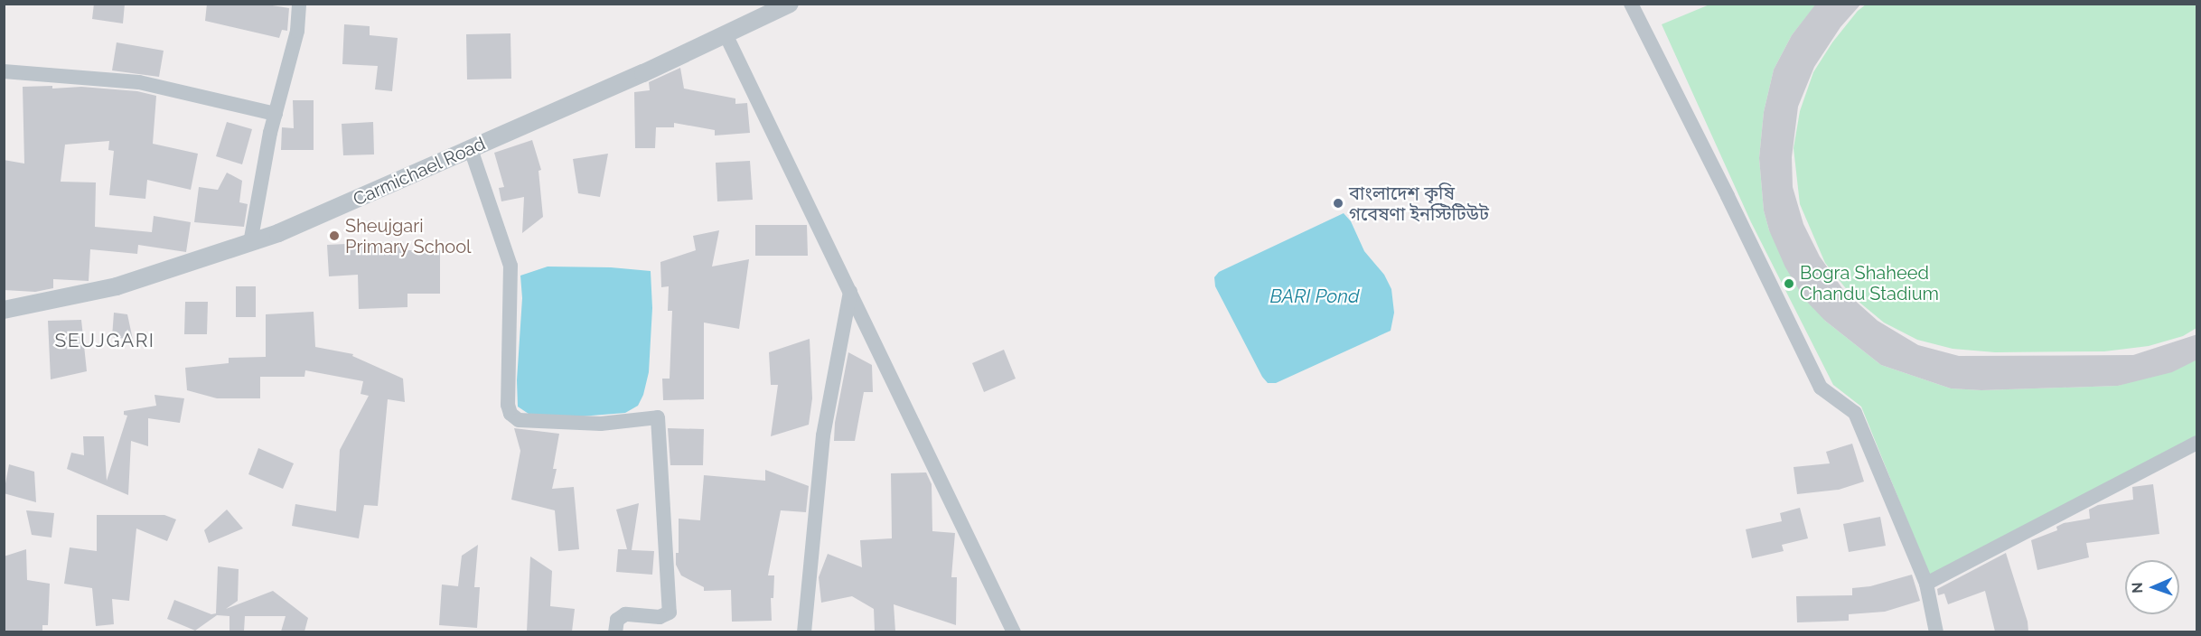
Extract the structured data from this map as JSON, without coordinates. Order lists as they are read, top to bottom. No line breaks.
{"streets":{"street":["Carmichael Road"]},"districts":["SEUJGARI"],"water":["BARI Pond"],"places":["বাংলাদেশ কৃষি গবেষণা ইনস্টিটিউট","Sheujgari Primary School","Bogra Shaheed Chandu Stadium"],"north":"left"}
